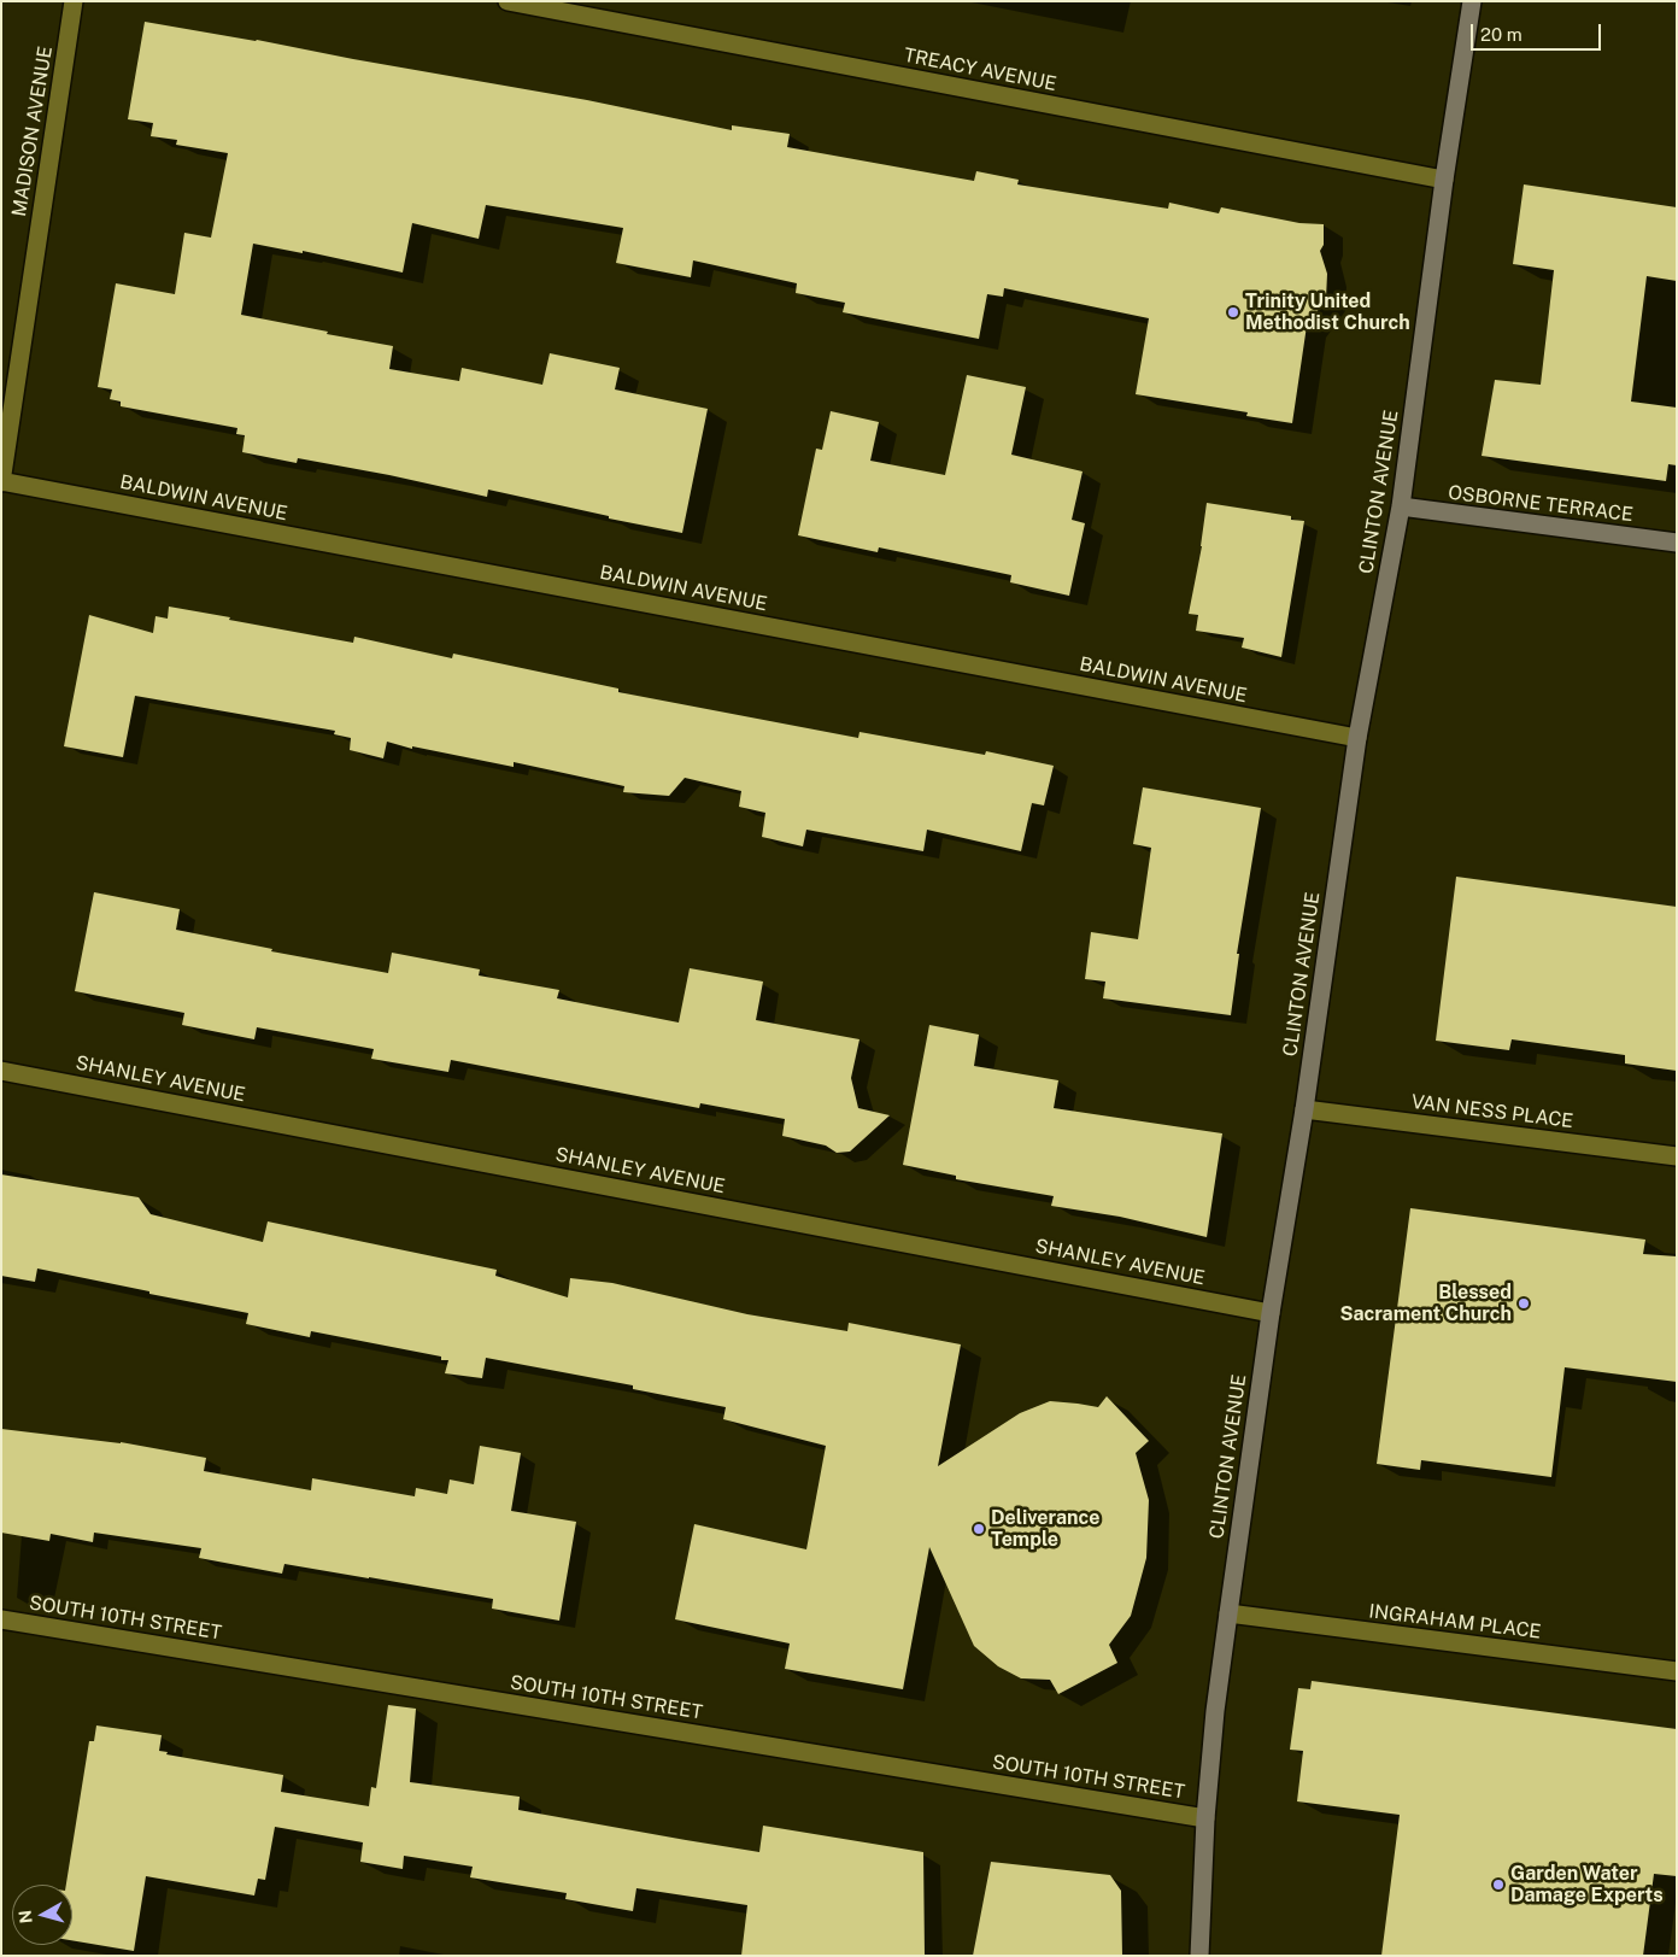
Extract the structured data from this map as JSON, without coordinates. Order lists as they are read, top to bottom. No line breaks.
{"streets":{"main road":["CLINTON AVENUE","OSBORNE TERRACE"],"street":["TREACY AVENUE","MADISON AVENUE","BALDWIN AVENUE","SHANLEY AVENUE","VAN NESS PLACE","SOUTH 10TH STREET","INGRAHAM PLACE"]},"crossings":[["TREACY AVENUE","CLINTON AVENUE"],["MADISON AVENUE","BALDWIN AVENUE"],["CLINTON AVENUE","BALDWIN AVENUE"],["CLINTON AVENUE","OSBORNE TERRACE"],["CLINTON AVENUE","SHANLEY AVENUE"],["CLINTON AVENUE","VAN NESS PLACE"],["CLINTON AVENUE","SOUTH 10TH STREET"],["CLINTON AVENUE","INGRAHAM PLACE"]],"places":["Trinity United Methodist Church","Blessed Sacrament Church","Deliverance Temple","Garden Water Damage Experts"],"scale_bar":"20 m","north":"left"}
